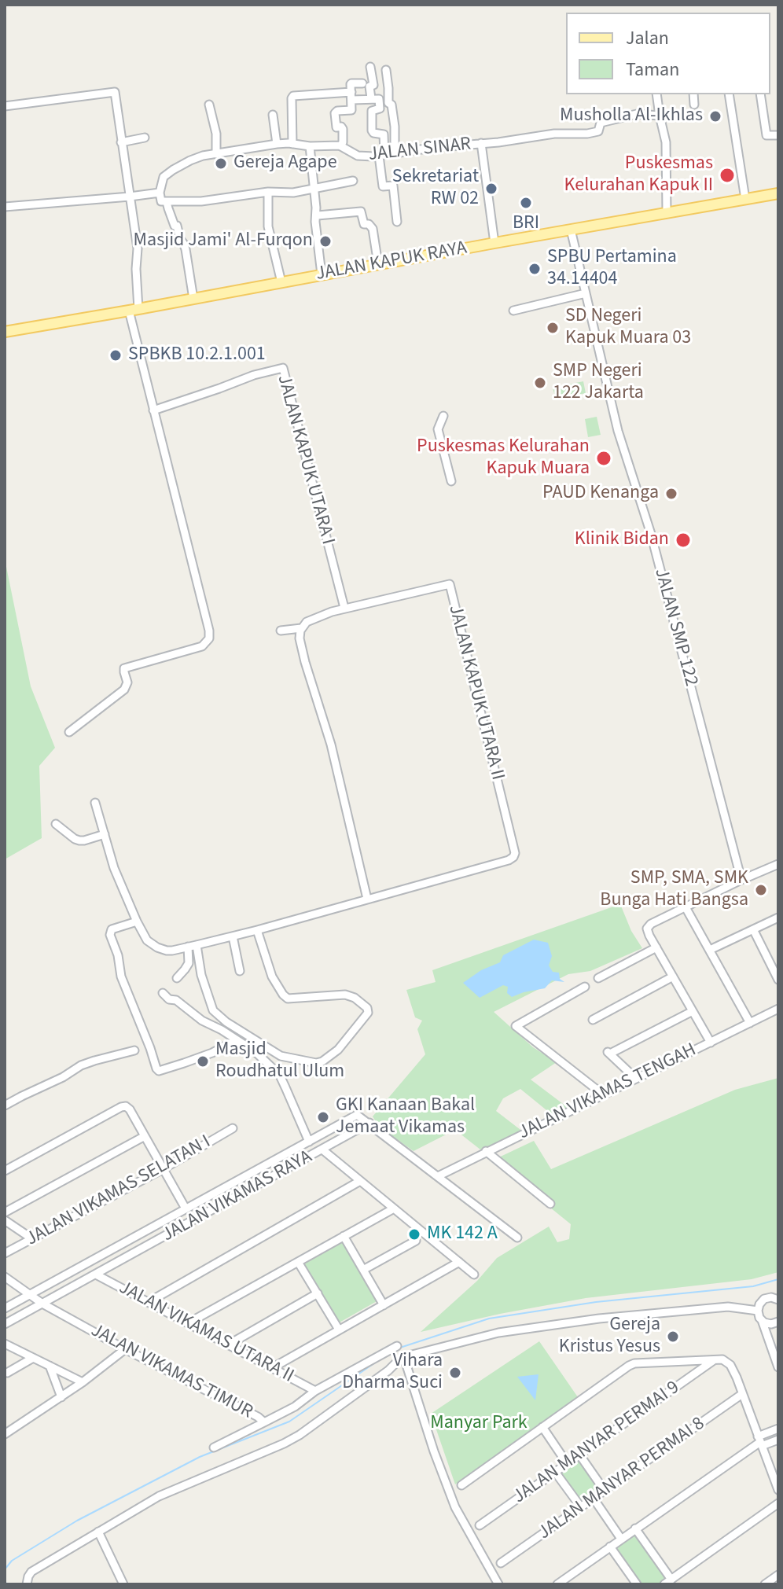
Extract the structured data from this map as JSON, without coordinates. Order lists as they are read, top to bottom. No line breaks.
{"streets":{"main road":["JALAN KAPUK RAYA"],"street":["JALAN SINAR","JALAN KAPUK UTARA I","JALAN SMP 122","JALAN KAPUK UTARA II","JALAN VIKAMAS TENGAH","JALAN VIKAMAS SELATAN I","JALAN VIKAMAS RAYA","JALAN VIKAMAS UTARA II","JALAN VIKAMAS TIMUR","JALAN MANYAR PERMAI 9","JALAN MANYAR PERMAI 8"]},"crossings":[["JALAN SINAR","JALAN KAPUK RAYA"],["JALAN KAPUK RAYA","JALAN SMP 122"],["JALAN KAPUK UTARA I","JALAN KAPUK UTARA II"],["JALAN VIKAMAS RAYA","JALAN VIKAMAS UTARA II"],["JALAN VIKAMAS RAYA","JALAN VIKAMAS TIMUR"],["JALAN VIKAMAS UTARA II","JALAN VIKAMAS TIMUR"]],"parks":["Manyar Park"],"places":["Musholla Al-Ikhlas","Gereja Agape","Puskesmas Kelurahan Kapuk II","Sekretariat RW 02","BRI","Masjid Jami' Al-Furqon","SPBU Pertamina 34.14404","SD Negeri Kapuk Muara 03","SPBKB 10.2.1.001","SMP Negeri 122 Jakarta","Puskesmas Kelurahan Kapuk Muara","PAUD Kenanga","Klinik Bidan","SMP, SMA, SMK Bunga Hati Bangsa","Masjid Roudhatul Ulum","GKI Kanaan Bakal Jemaat Vikamas","MK 142 A","Gereja Kristus Yesus","Vihara Dharma Suci"],"legend":["Jalan","Taman"]}
